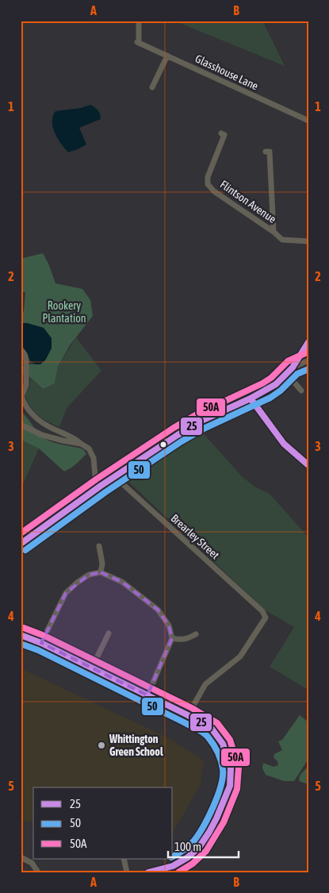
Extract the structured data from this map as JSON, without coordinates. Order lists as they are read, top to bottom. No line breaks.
{"streets":{"street":["Glasshouse Lane","Flintson Avenue","Brearley Street"]},"parks":["Rookery Plantation"],"places":["Whittington Green School"],"lines":["transit line 25","transit line 50A","transit line 50"],"legend":["25","50","50A"],"scale_bar":"100 m","grid":{"columns":["A","B"],"rows":["1","2","3","4","5"]}}
